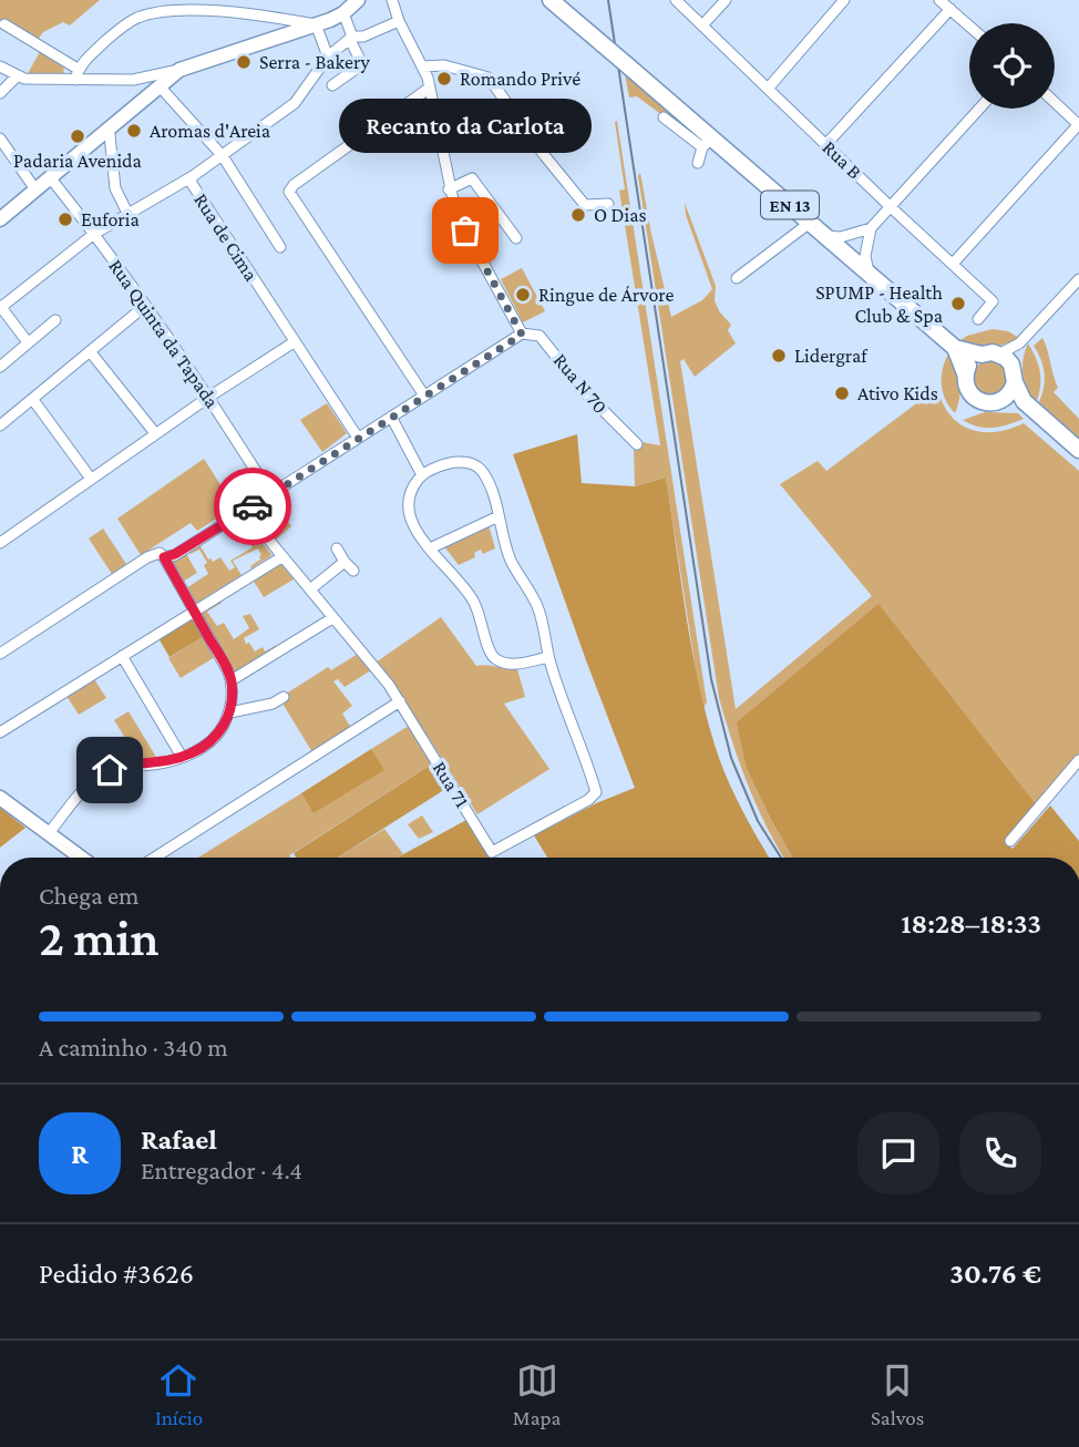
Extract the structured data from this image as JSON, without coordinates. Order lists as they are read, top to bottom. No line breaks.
{"streets":{"main road":["EN 13"],"street":["Rua B","Rua de Cima","Rua Quinta da Tapada","Rua N 70","Rua 71"]},"places":["Serra - Bakery","Romando Privé","Aromas d'Areia","Padaria Avenida","O Dias","Euforia","Recanto da Carlota","Ringue de Árvore","SPUMP - Health Club & Spa","Lidergraf","Ativo Kids"],"page":{"bubble":"Recanto da Carlota","heading":["2 min","Chega em","18:28–18:33"],"panel":["Rafael","Entregador · 4.4","Pedido #3626","30.76 €"],"bar":"A caminho · 340 m","round":"R","tabs":["Início","Mapa","Salvos"]}}
